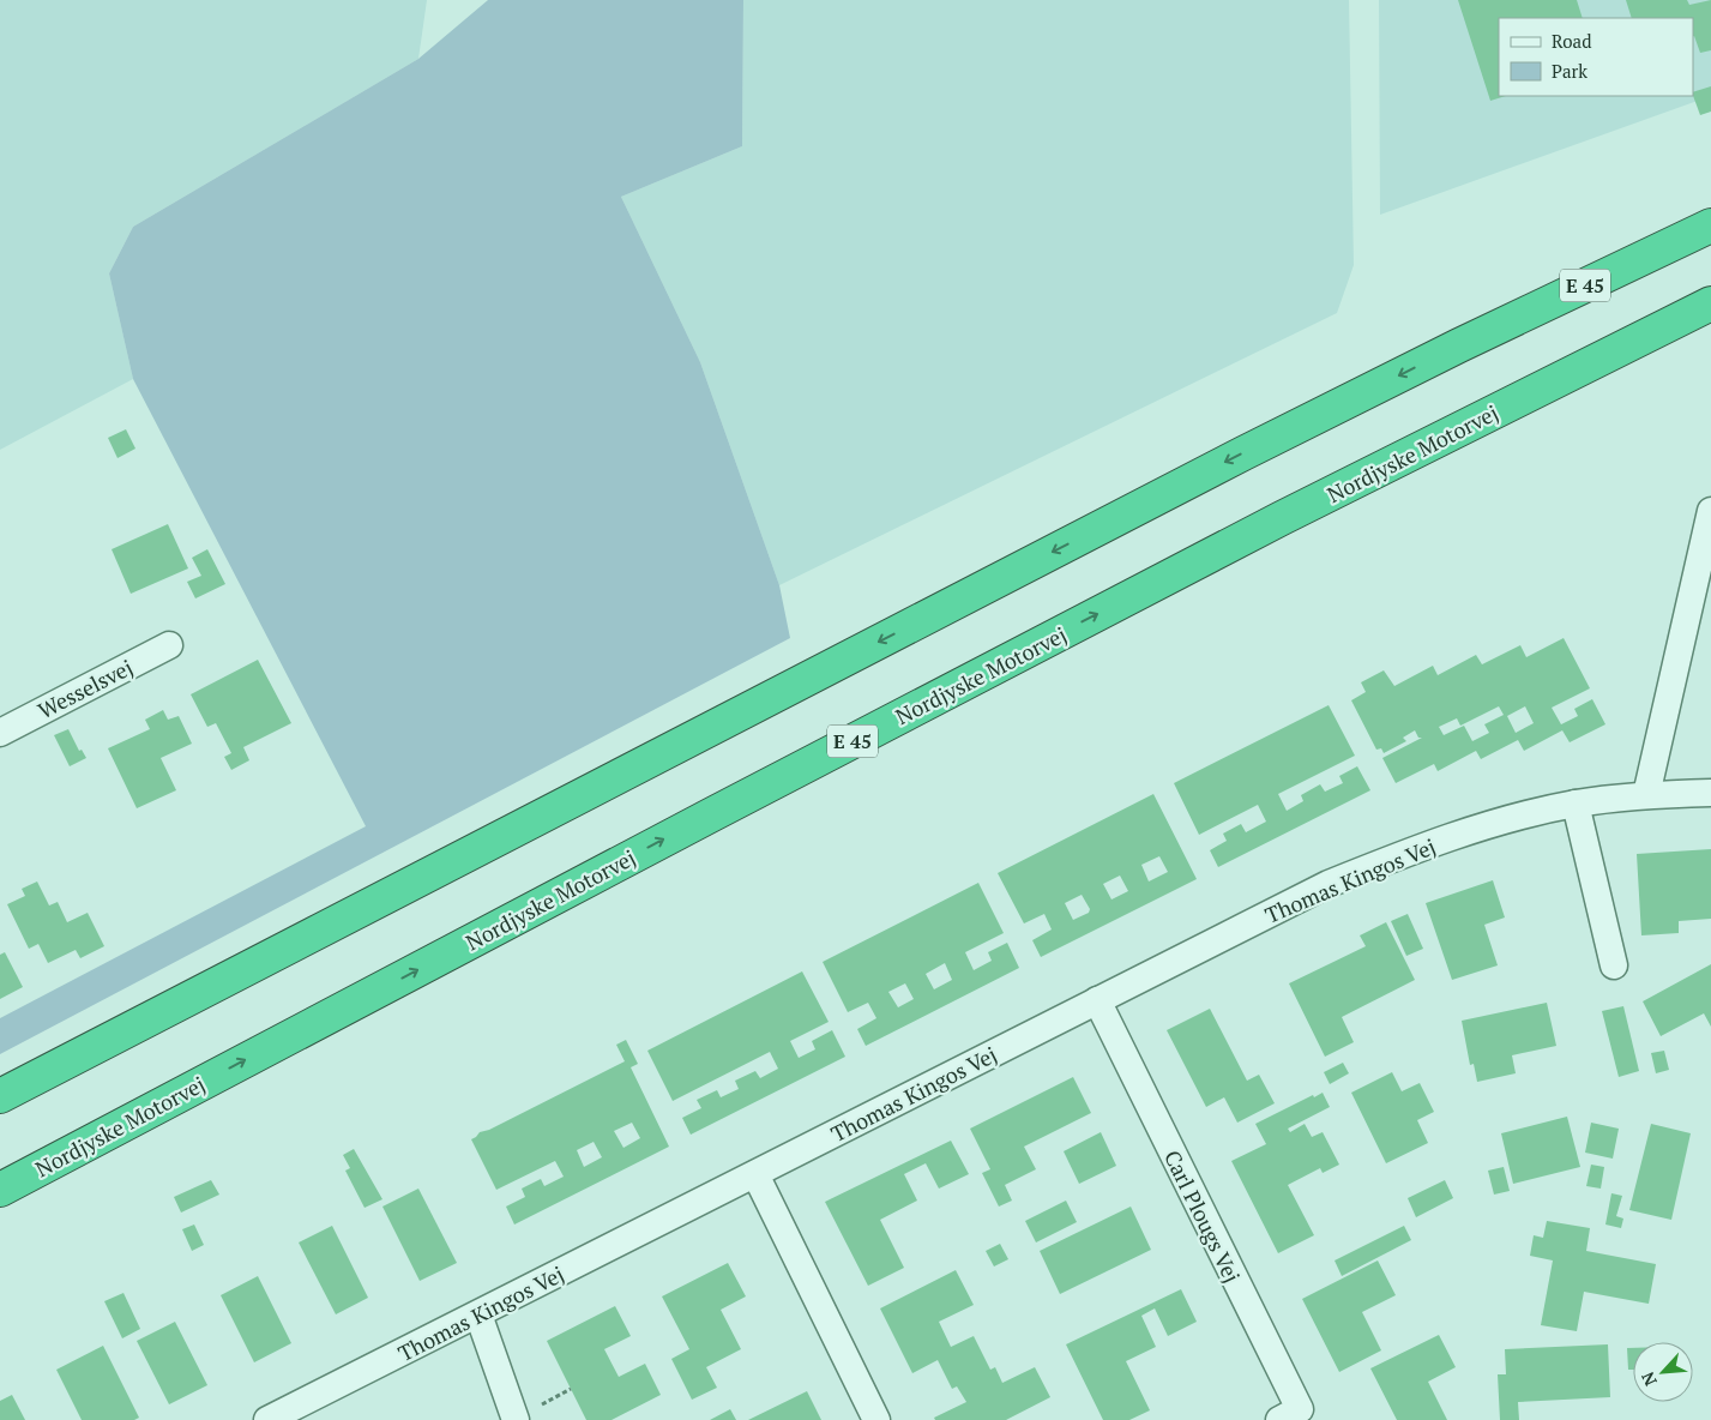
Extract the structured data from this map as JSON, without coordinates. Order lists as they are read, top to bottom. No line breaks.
{"streets":{"highway":["E 45","Nordjyske Motorvej"],"street":["Wesselsvej","Thomas Kingos Vej","Carl Plougs Vej"]},"crossings":[["Thomas Kingos Vej","Carl Plougs Vej"]],"legend":["Road","Park"],"north":"bottom left"}
